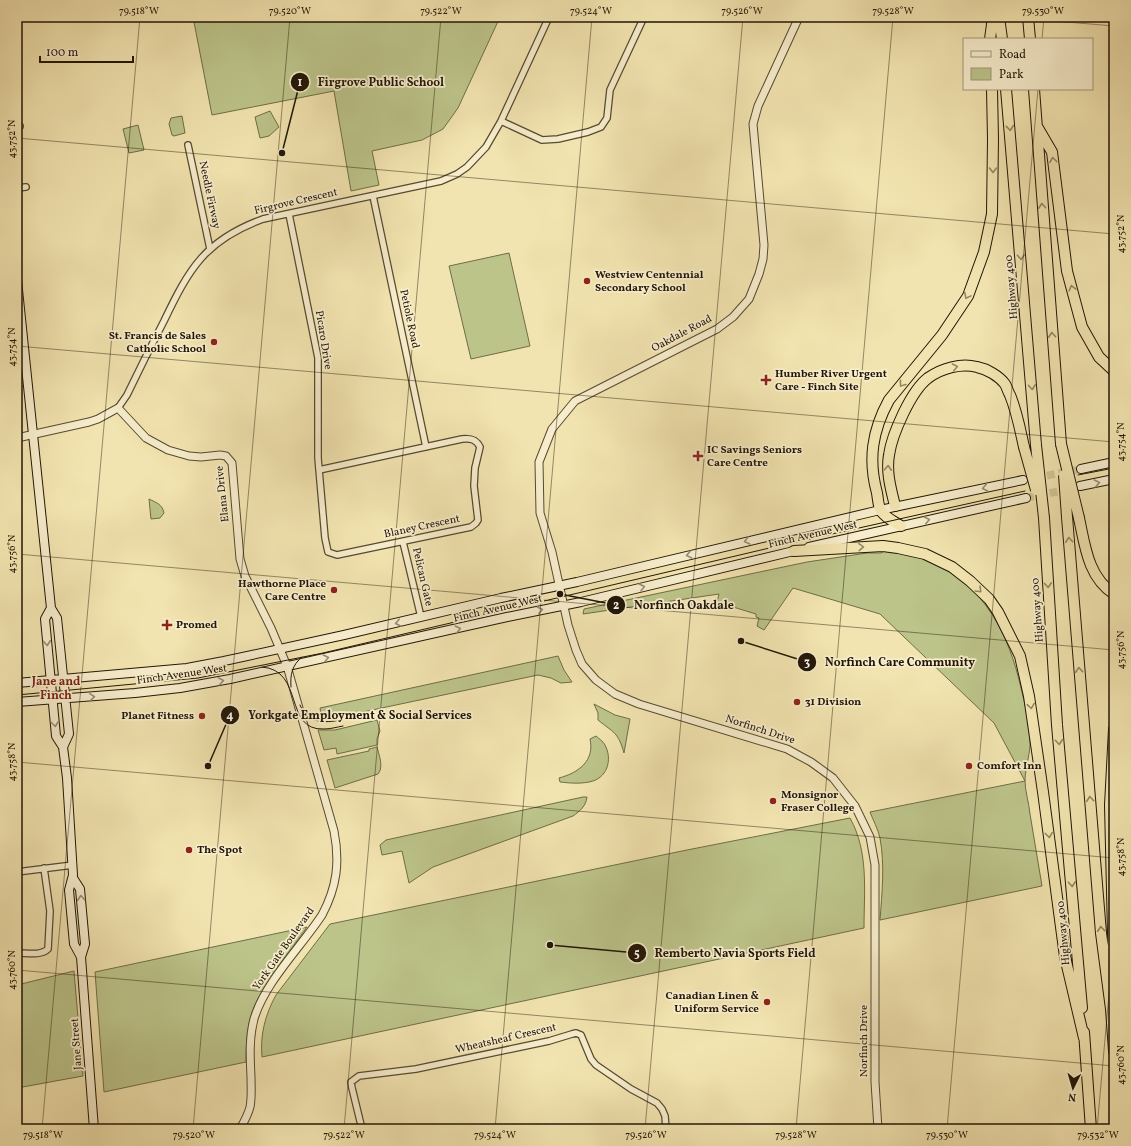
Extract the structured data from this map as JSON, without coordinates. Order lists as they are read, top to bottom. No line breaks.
{"streets":{"highway":["Highway 400"],"main road":["Finch Avenue West","Jane Street"],"street":["Needle Firway","Firgrove Crescent","Petiole Road","Oakdale Road","Picaro Drive","Elana Drive","Blaney Crescent","Pelican Gate","Norfinch Drive","York Gate Boulevard","Wheatsheaf Crescent"]},"crossings":[["Needle Firway","Firgrove Crescent"],["Firgrove Crescent","Petiole Road"],["Firgrove Crescent","Picaro Drive"],["Firgrove Crescent","Elana Drive"],["Firgrove Crescent","Jane Street"],["Petiole Road","Blaney Crescent"],["Oakdale Road","Finch Avenue West"],["Oakdale Road","Norfinch Drive"],["Picaro Drive","Blaney Crescent"],["Elana Drive","Finch Avenue West"],["Elana Drive","York Gate Boulevard"],["Blaney Crescent","Pelican Gate"],["Finch Avenue West","Pelican Gate"],["Finch Avenue West","Norfinch Drive"],["Finch Avenue West","York Gate Boulevard"],["Finch Avenue West","Jane Street"]],"districts":["Jane and Finch"],"places":{"other":["Firgrove Public School","Westview Centennial Secondary School","St. Francis de Sales Catholic School","Hawthorne Place Care Centre","Norfinch Oakdale","Norfinch Care Community","31 Division","Planet Fitness","Yorkgate Employment & Social Services","Comfort Inn","Monsignor Fraser College","The Spot","Remberto Navia Sports Field","Canadian Linen & Uniform Service"],"health":["Humber River Urgent Care - Finch Site","IC Savings Seniors Care Centre","Promed"]},"legend":["Road","Park"],"scale_bar":"100 m","north":"bottom","coordinates":["79.518°W","79.520°W","79.522°W","79.524°W","79.526°W","79.528°W","79.530°W","43.752°N","43.754°N","43.756°N","43.758°N","43.760°N","79.532°W"]}
